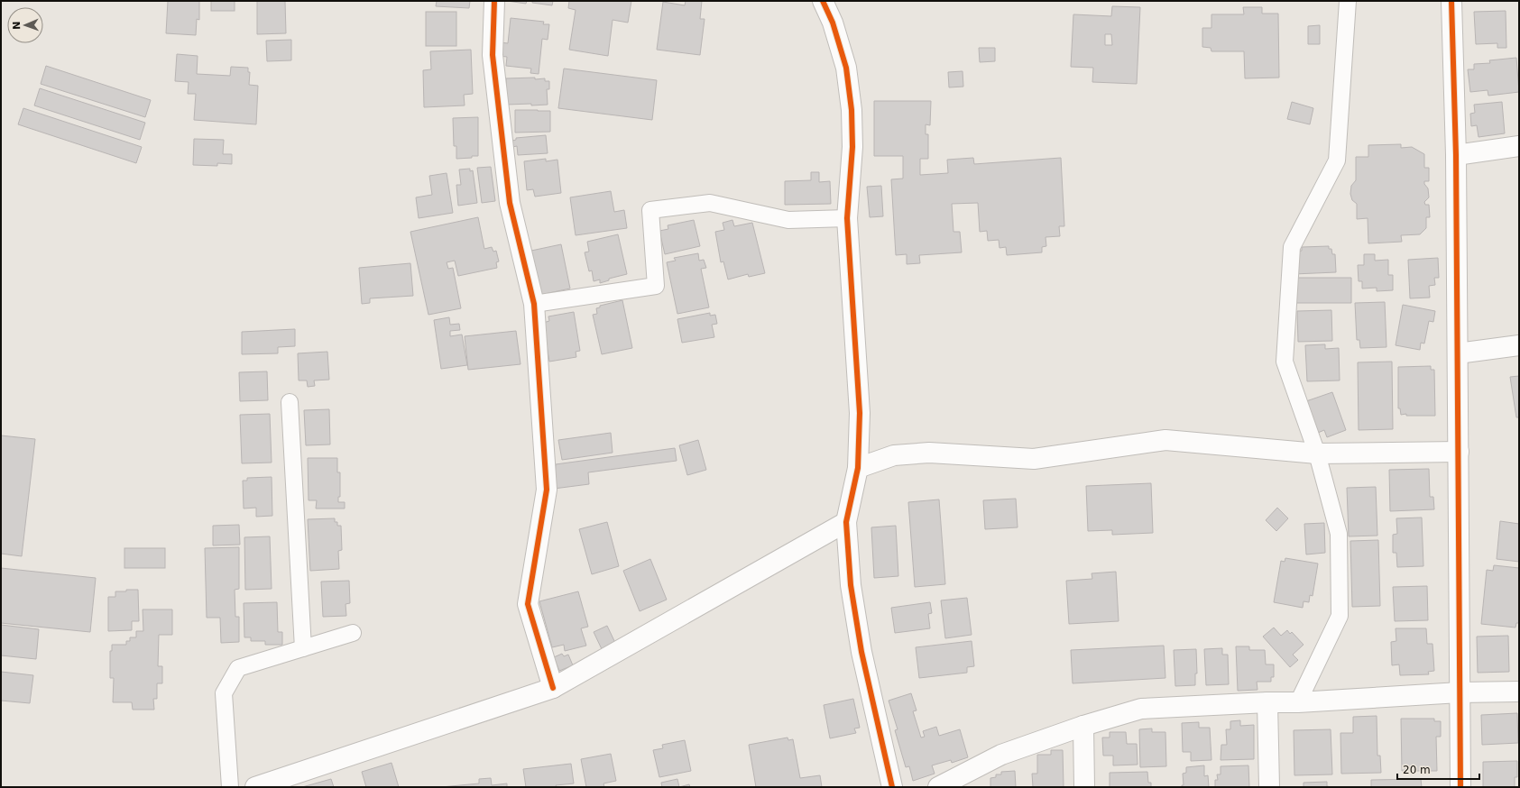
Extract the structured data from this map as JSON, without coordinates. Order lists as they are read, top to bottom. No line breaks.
{"scale_bar":"20 m","north":"left"}
